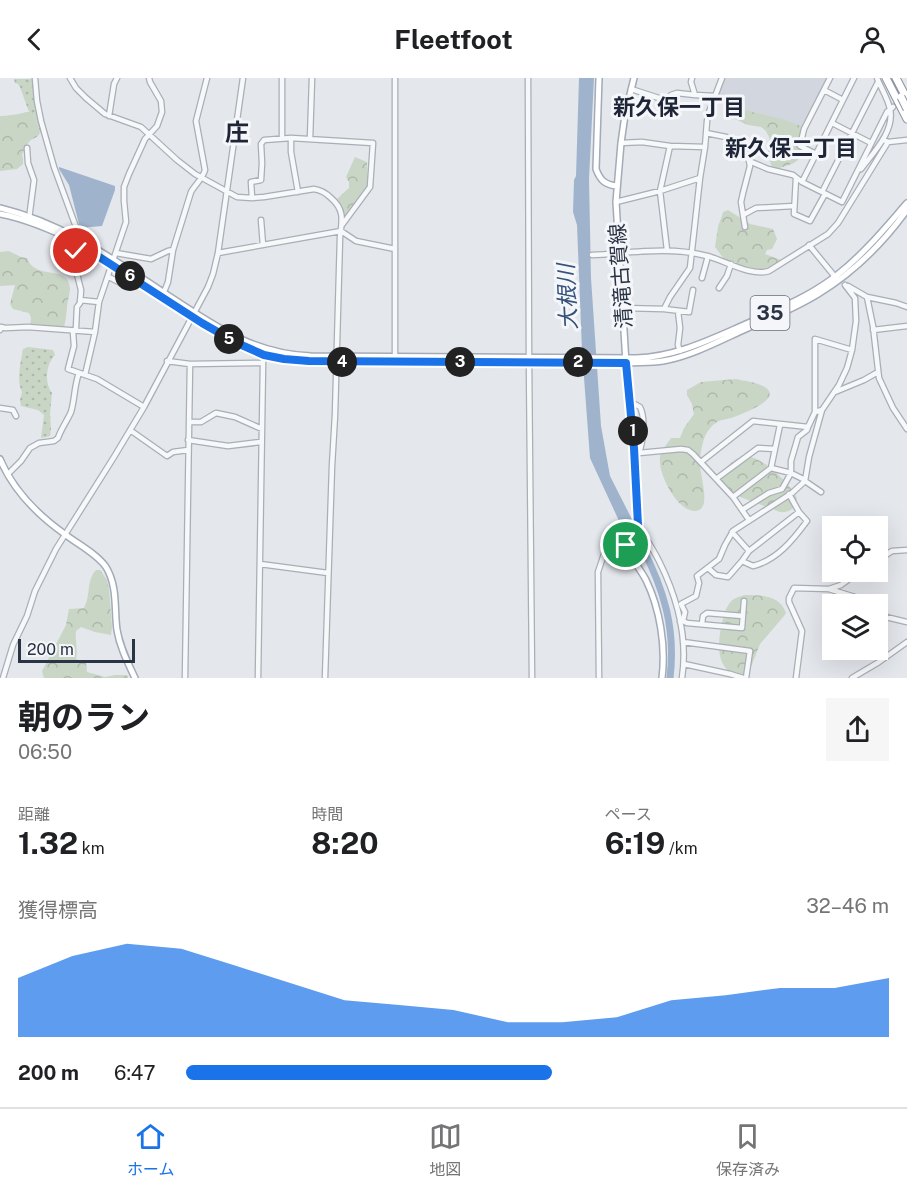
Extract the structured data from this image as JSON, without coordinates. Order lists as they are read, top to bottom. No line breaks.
{"streets":{"main road":["清滝古賀線","35"]},"crossings":[["清滝古賀線","35"]],"districts":["新久保一丁目","庄","新久保二丁目"],"water":["大根川"],"scale_bar":"200 m","page":{"header":"Fleetfoot","pins":["6","5","2","3","4","1"],"scale":"200 m","heading":["朝のラン","06:50"],"stats":[["距離","1.32 km"],["時間","8:20"],["ペース","6:19 /km"]],"chart":["獲得標高","32–46 m"],"list":[{"name":"200 m","note":"6:47"}],"tabs":["ホーム","地図","保存済み"]}}
